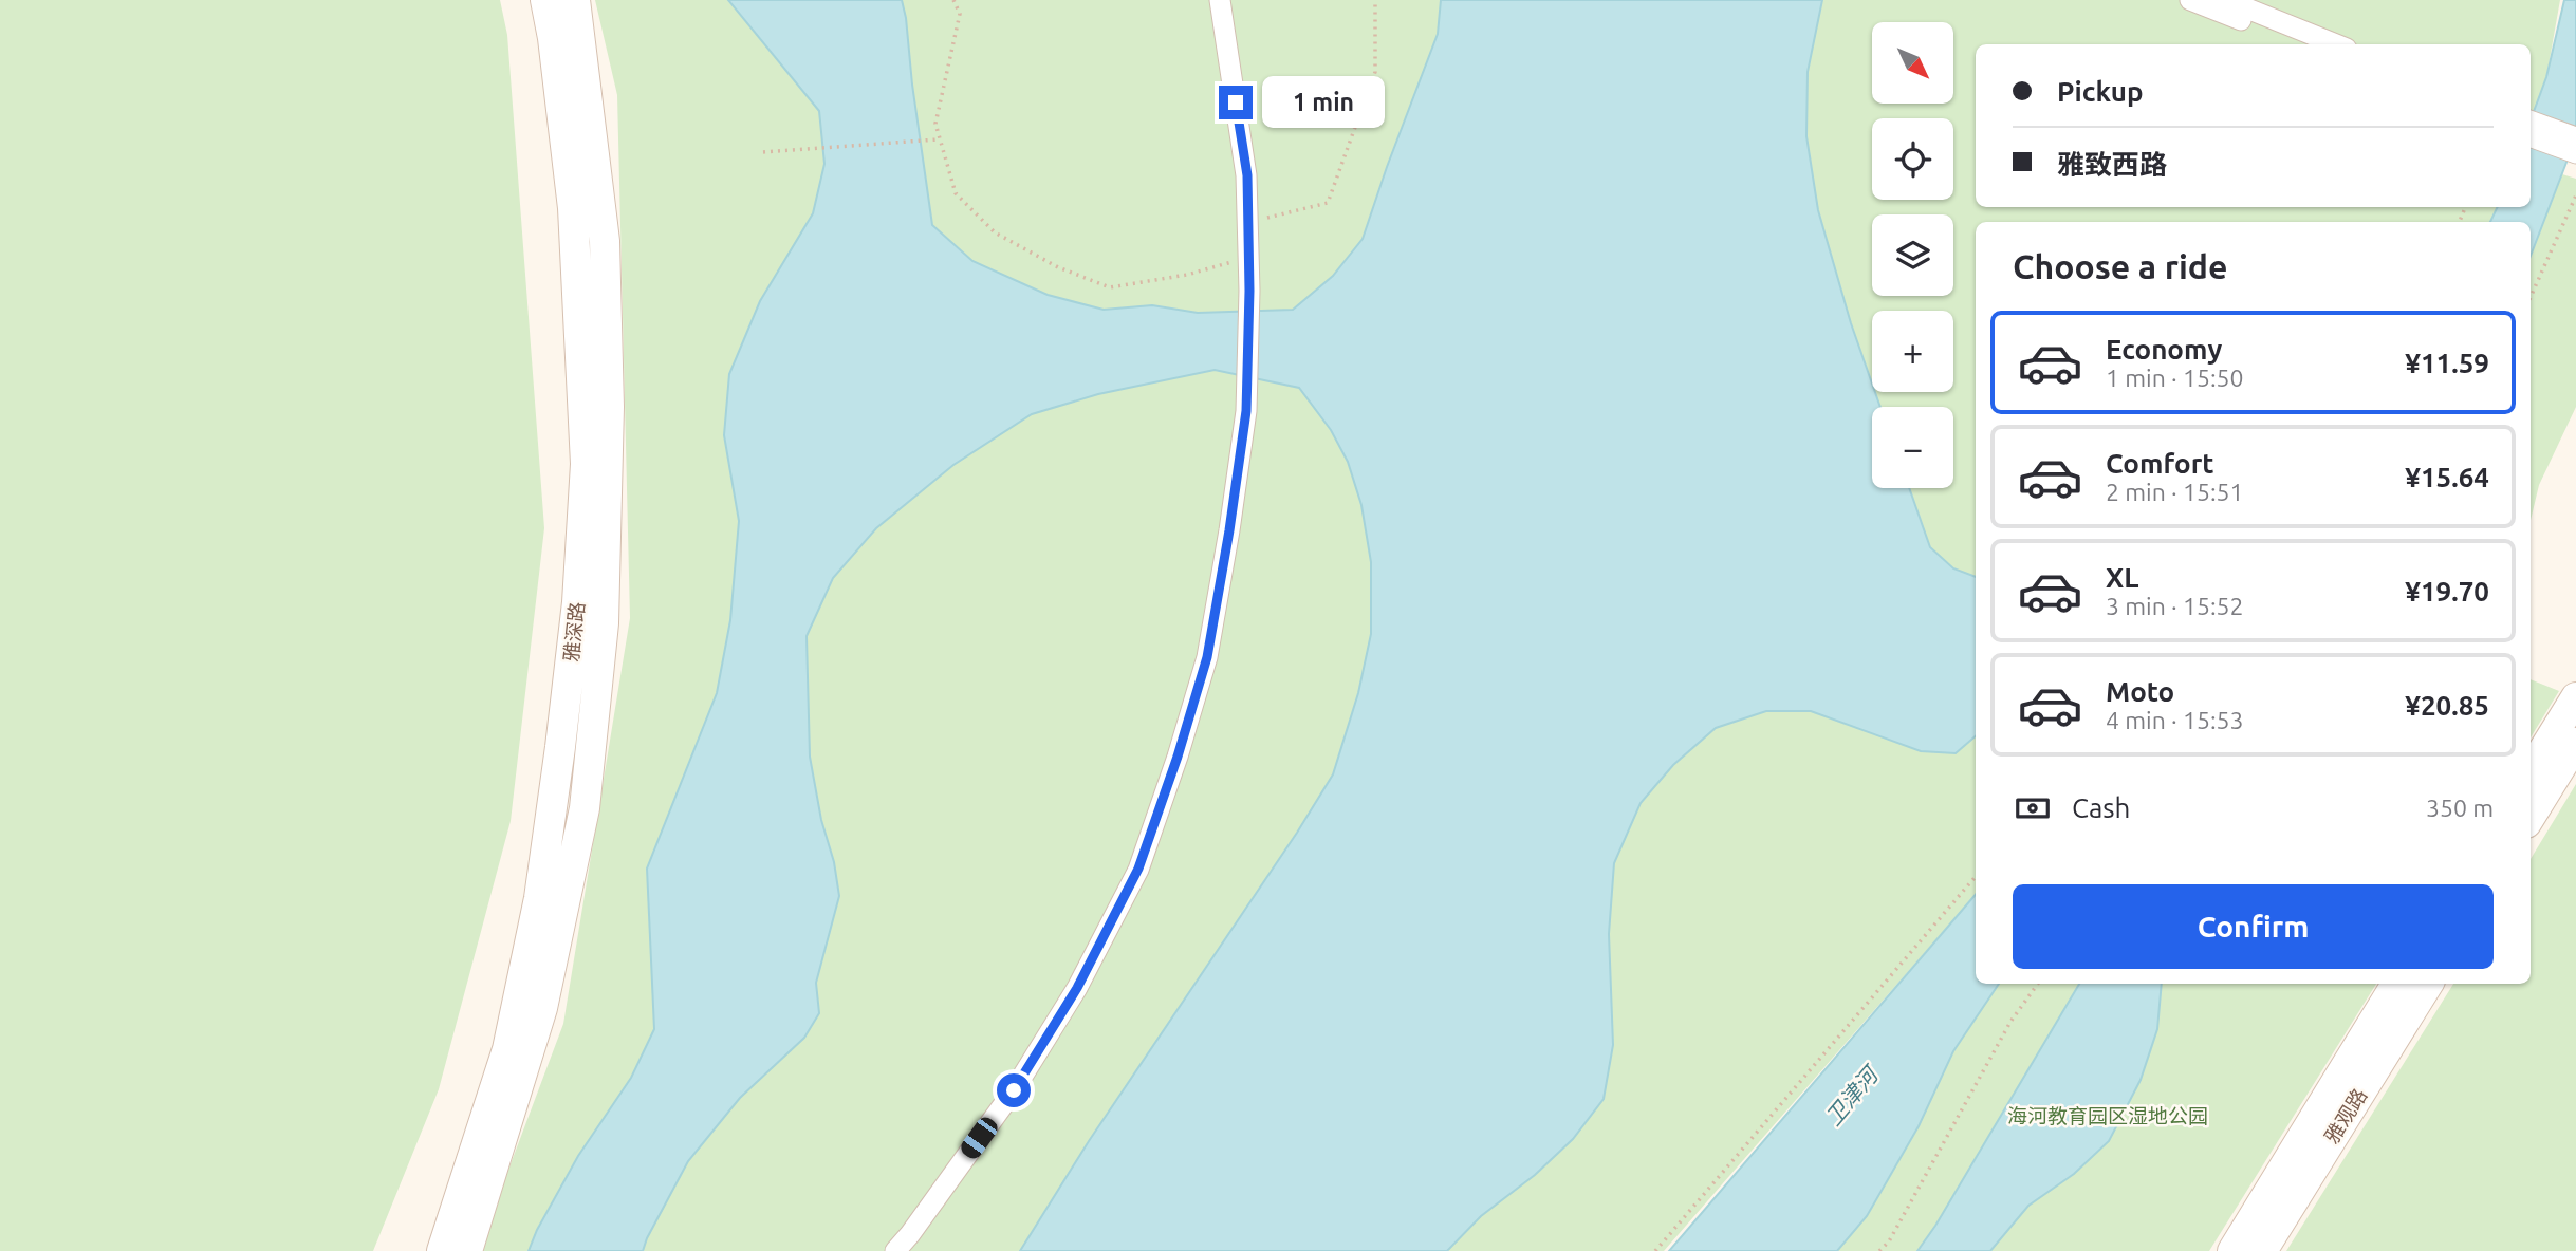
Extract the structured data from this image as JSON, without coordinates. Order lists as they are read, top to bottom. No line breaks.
{"streets":{"main road":["雅深路","雅观路"]},"water":["卫津河"],"parks":["海河教育园区湿地公园"],"north":"bottom right","page":{"map_buttons":["+","−"],"banner":["Pickup","雅致西路"],"bubble":"1 min","heading":"Choose a ride","list":[{"name":"Economy","note":"1 min · 15:50","value":"¥11.59"},{"name":"Comfort","note":"2 min · 15:51","value":"¥15.64"},{"name":"XL","note":"3 min · 15:52","value":"¥19.70"},{"name":"Moto","note":"4 min · 15:53","value":"¥20.85"}],"pay":["Cash","350 m"],"buttons":"Confirm"}}
